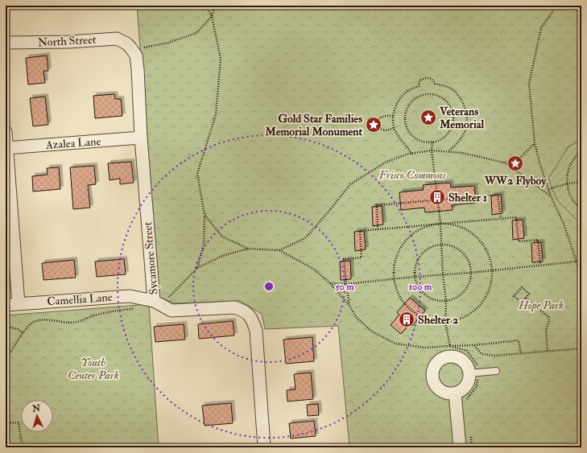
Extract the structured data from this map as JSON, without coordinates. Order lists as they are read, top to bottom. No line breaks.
{"streets":{"street":["North Street","Azalea Lane","Sycamore Street","Camellia Lane"]},"crossings":[["North Street","Sycamore Street"],["Azalea Lane","Sycamore Street"],["Sycamore Street","Camellia Lane"]],"parks":["Frisco Commons","Hope Park","Youth Center Park"],"places":{"place":["Veterans Memorial","Gold Star Families Memorial Monument","WW2 Flyboy"],"building":["Shelter 1","Shelter 2"]},"north":"top","rings":["50 m","100 m"]}
